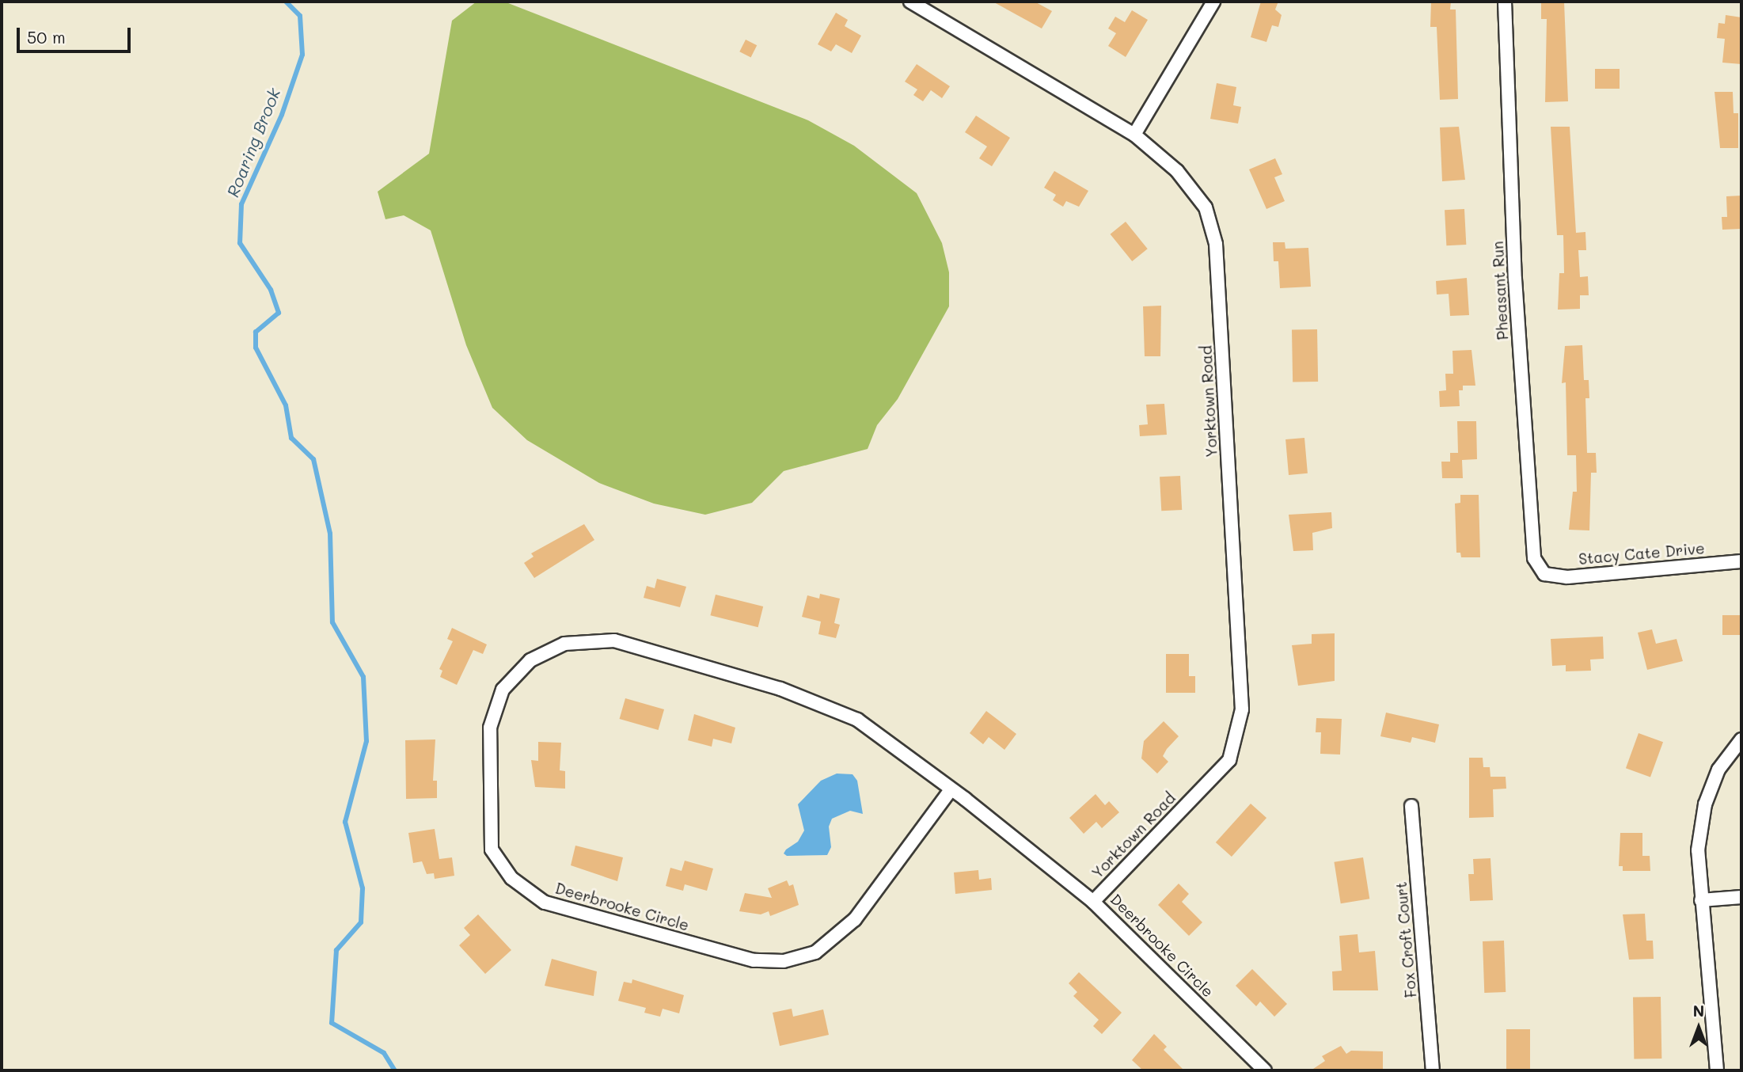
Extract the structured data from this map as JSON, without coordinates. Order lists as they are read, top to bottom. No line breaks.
{"streets":{"street":["Pheasant Run","Yorktown Road","Stacy Cate Drive","Deerbrooke Circle","Fox Croft Court"]},"crossings":[["Pheasant Run","Stacy Cate Drive"],["Yorktown Road","Deerbrooke Circle"]],"water":["Roaring Brook"],"scale_bar":"50 m","north":"top"}
